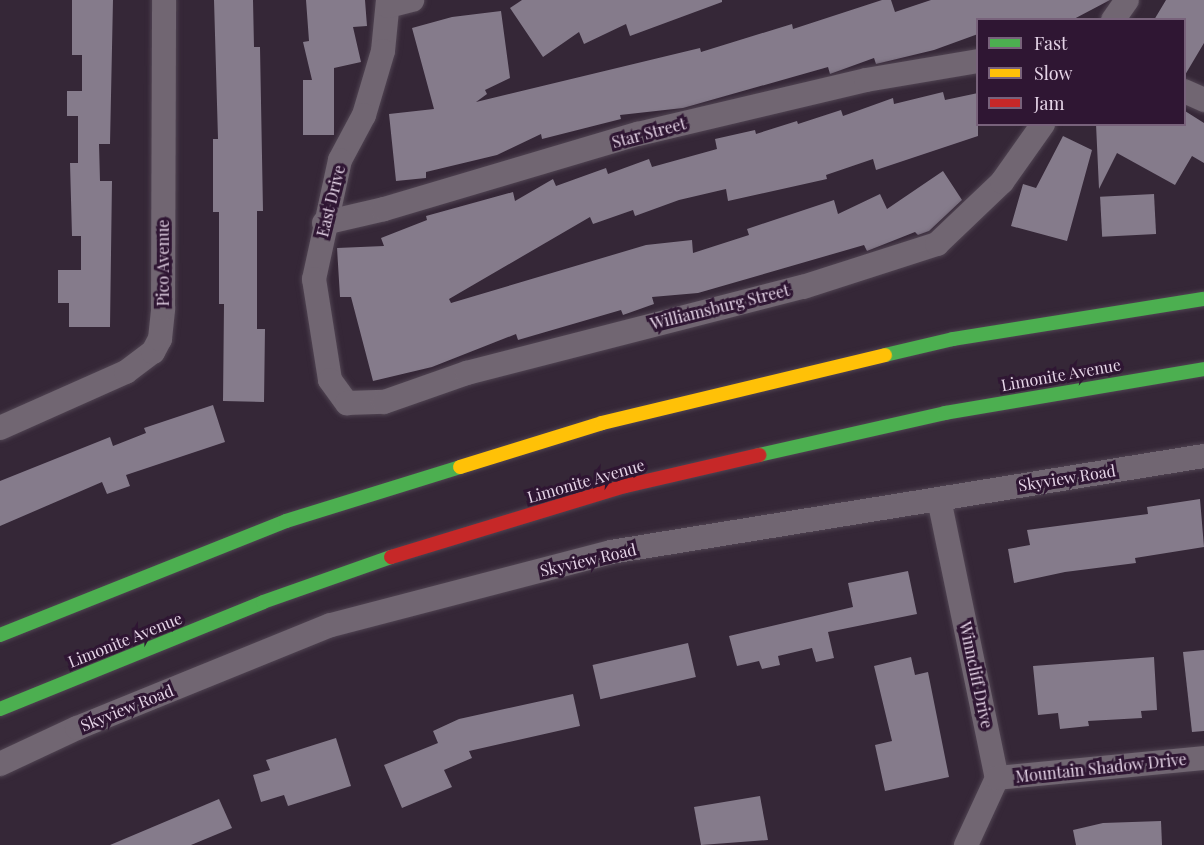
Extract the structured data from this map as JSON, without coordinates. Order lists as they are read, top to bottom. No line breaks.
{"streets":{"main road":["Limonite Avenue"],"street":["Star Street","East Drive","Pico Avenue","Williamsburg Street","Skyview Road","Winncliff Drive","Mountain Shadow Drive"]},"crossings":[["Star Street","East Drive"],["East Drive","Williamsburg Street"],["Skyview Road","Winncliff Drive"],["Winncliff Drive","Mountain Shadow Drive"]],"legend":["Fast","Slow","Jam"]}
